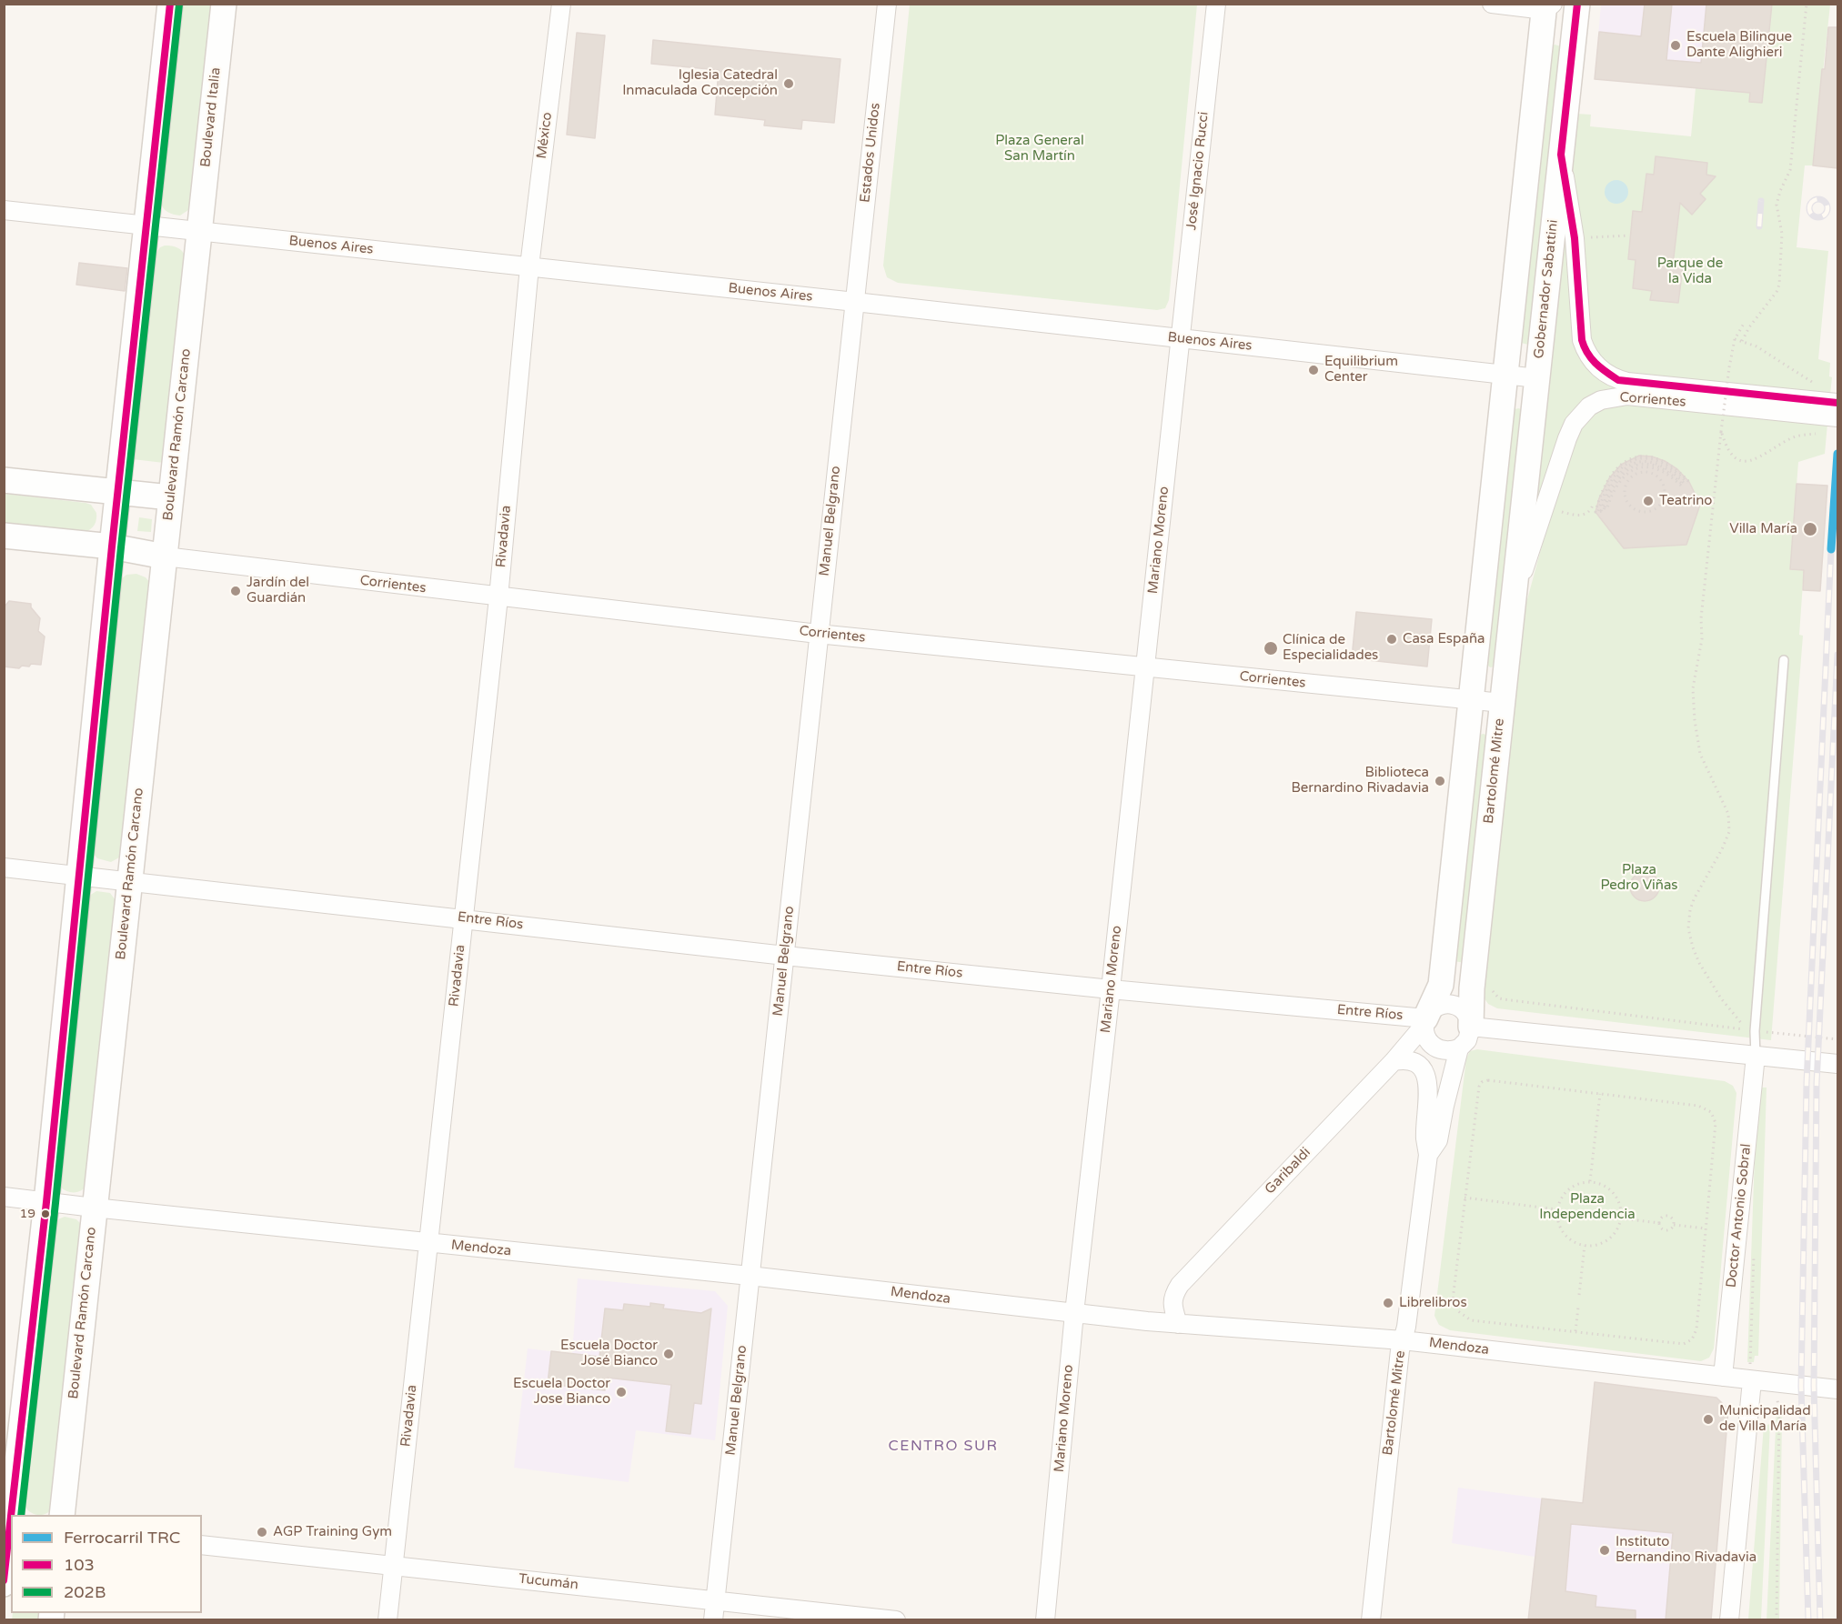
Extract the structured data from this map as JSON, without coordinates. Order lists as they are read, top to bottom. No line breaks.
{"streets":{"main road":["Boulevard Italia","Gobernador Sabattini","Boulevard Ramón Carcano","Bartolomé Mitre"],"street":["México","Estados Unidos","José Ignacio Rucci","Buenos Aires","Corrientes","Manuel Belgrano","Rivadavia","Mariano Moreno","Entre Ríos","Garibaldi","Doctor Antonio Sobral","Mendoza","Tucumán"]},"crossings":[["Boulevard Italia","Buenos Aires"],["Boulevard Italia","Boulevard Ramón Carcano"],["México","Buenos Aires"],["México","Rivadavia"],["Estados Unidos","Buenos Aires"],["Estados Unidos","Manuel Belgrano"],["José Ignacio Rucci","Buenos Aires"],["José Ignacio Rucci","Mariano Moreno"],["Buenos Aires","Gobernador Sabattini"],["Buenos Aires","Boulevard Ramón Carcano"],["Buenos Aires","Manuel Belgrano"],["Buenos Aires","Rivadavia"],["Buenos Aires","Mariano Moreno"],["Buenos Aires","Bartolomé Mitre"],["Gobernador Sabattini","Bartolomé Mitre"],["Corrientes","Boulevard Ramón Carcano"],["Corrientes","Manuel Belgrano"],["Corrientes","Rivadavia"],["Corrientes","Mariano Moreno"],["Corrientes","Bartolomé Mitre"],["Boulevard Ramón Carcano","Entre Ríos"],["Boulevard Ramón Carcano","Mendoza"],["Manuel Belgrano","Entre Ríos"],["Manuel Belgrano","Mendoza"],["Manuel Belgrano","Tucumán"],["Rivadavia","Entre Ríos"],["Rivadavia","Mendoza"],["Rivadavia","Tucumán"],["Mariano Moreno","Entre Ríos"],["Mariano Moreno","Mendoza"],["Bartolomé Mitre","Entre Ríos"],["Bartolomé Mitre","Garibaldi"],["Bartolomé Mitre","Mendoza"],["Entre Ríos","Garibaldi"],["Garibaldi","Mendoza"],["Doctor Antonio Sobral","Mendoza"]],"districts":["CENTRO SUR"],"parks":["Plaza General San Martín","Parque de la Vida","Plaza Pedro Viñas","Plaza Independencia"],"places":["Escuela Bilingue Dante Alighieri","Iglesia Catedral Inmaculada Concepción","Equilibrium Center","Teatrino","Villa María","Jardín del Guardián","Casa España","Clínica de Especialidades","Biblioteca Bernardino Rivadavia","19","Librelibros","Escuela Doctor José Bianco","Escuela Doctor Jose Bianco","Municipalidad de Villa María","AGP Training Gym","Instituto Bernandino Rivadavia"],"lines":["transit line 103","transit line 202B","rail line TRC"],"legend":["Ferrocarril TRC","103","202B"]}
